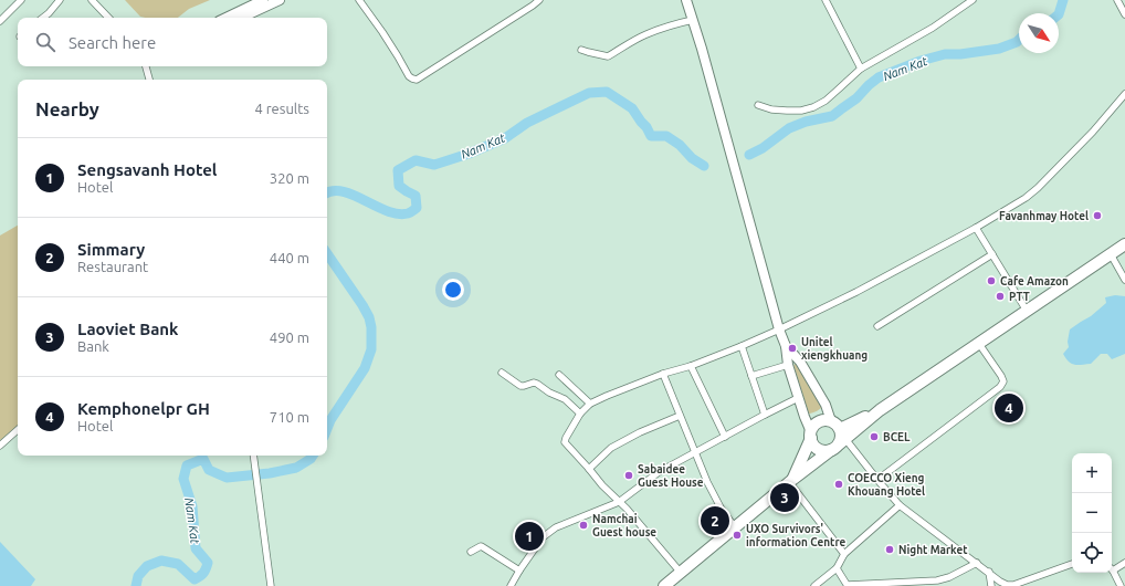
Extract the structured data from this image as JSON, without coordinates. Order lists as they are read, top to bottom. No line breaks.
{"water":["Nam Kat"],"places":["Favanhmay Hotel","Cafe Amazon","PTT","Unitel xiengkhuang","BCEL","Sabaidee Guest House","COECCO Xieng Khouang Hotel","Namchai Guest house","UXO Survivors' information Centre","Night Market"],"north":"bottom right","page":{"search":"Search here","heading":["Nearby","4 results"],"list":[{"mark":"1","name":"Sengsavanh Hotel","note":"Hotel","value":"320 m"},{"mark":"2","name":"Simmary","note":"Restaurant","value":"440 m"},{"mark":"3","name":"Laoviet Bank","note":"Bank","value":"490 m"},{"mark":"4","name":"Kemphonelpr GH","note":"Hotel","value":"710 m"}],"pins":["4","3","2","1"],"map_buttons":["+","−"]}}
